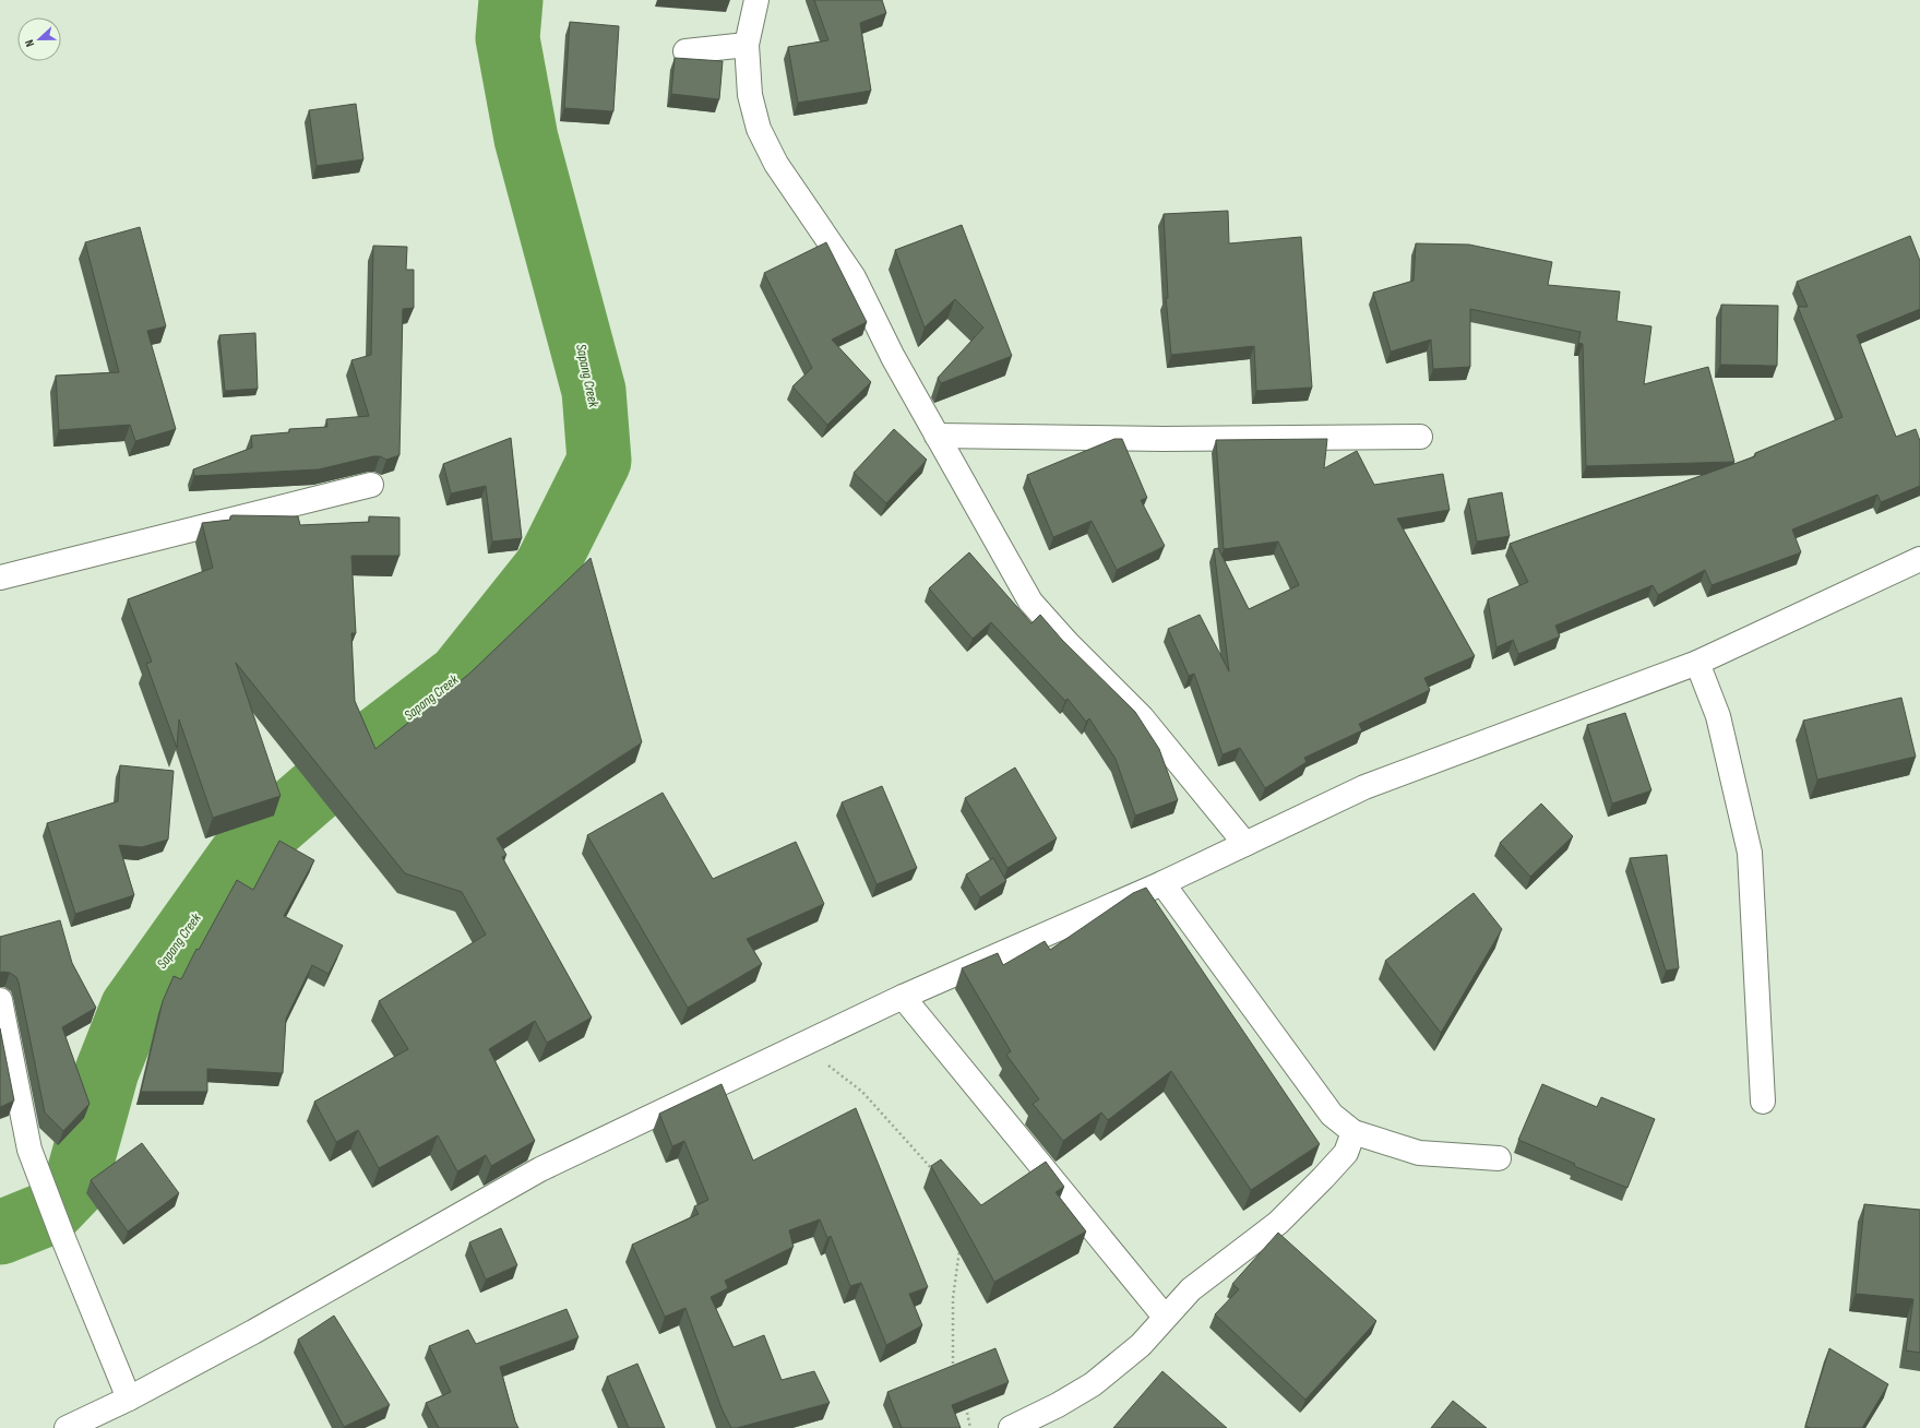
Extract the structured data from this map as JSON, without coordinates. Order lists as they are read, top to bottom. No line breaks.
{"water":["Sapang Creek"],"north":"left"}
